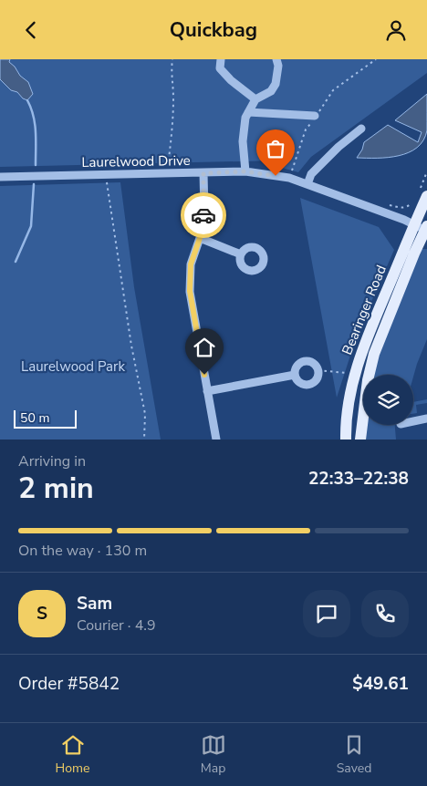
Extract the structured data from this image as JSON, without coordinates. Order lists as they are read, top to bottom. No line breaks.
{"streets":{"main road":["Bearinger Road"],"street":["Laurelwood Drive"]},"crossings":[["Laurelwood Drive","Bearinger Road"]],"parks":["Laurelwood Park"],"scale_bar":"50 m","page":{"header":"Quickbag","scale":"50 m","heading":["2 min","Arriving in","22:33–22:38"],"panel":["Sam","Courier · 4.9","Order #5842","$49.61"],"bar":"On the way · 130 m","round":"S","tabs":["Home","Map","Saved"]}}
